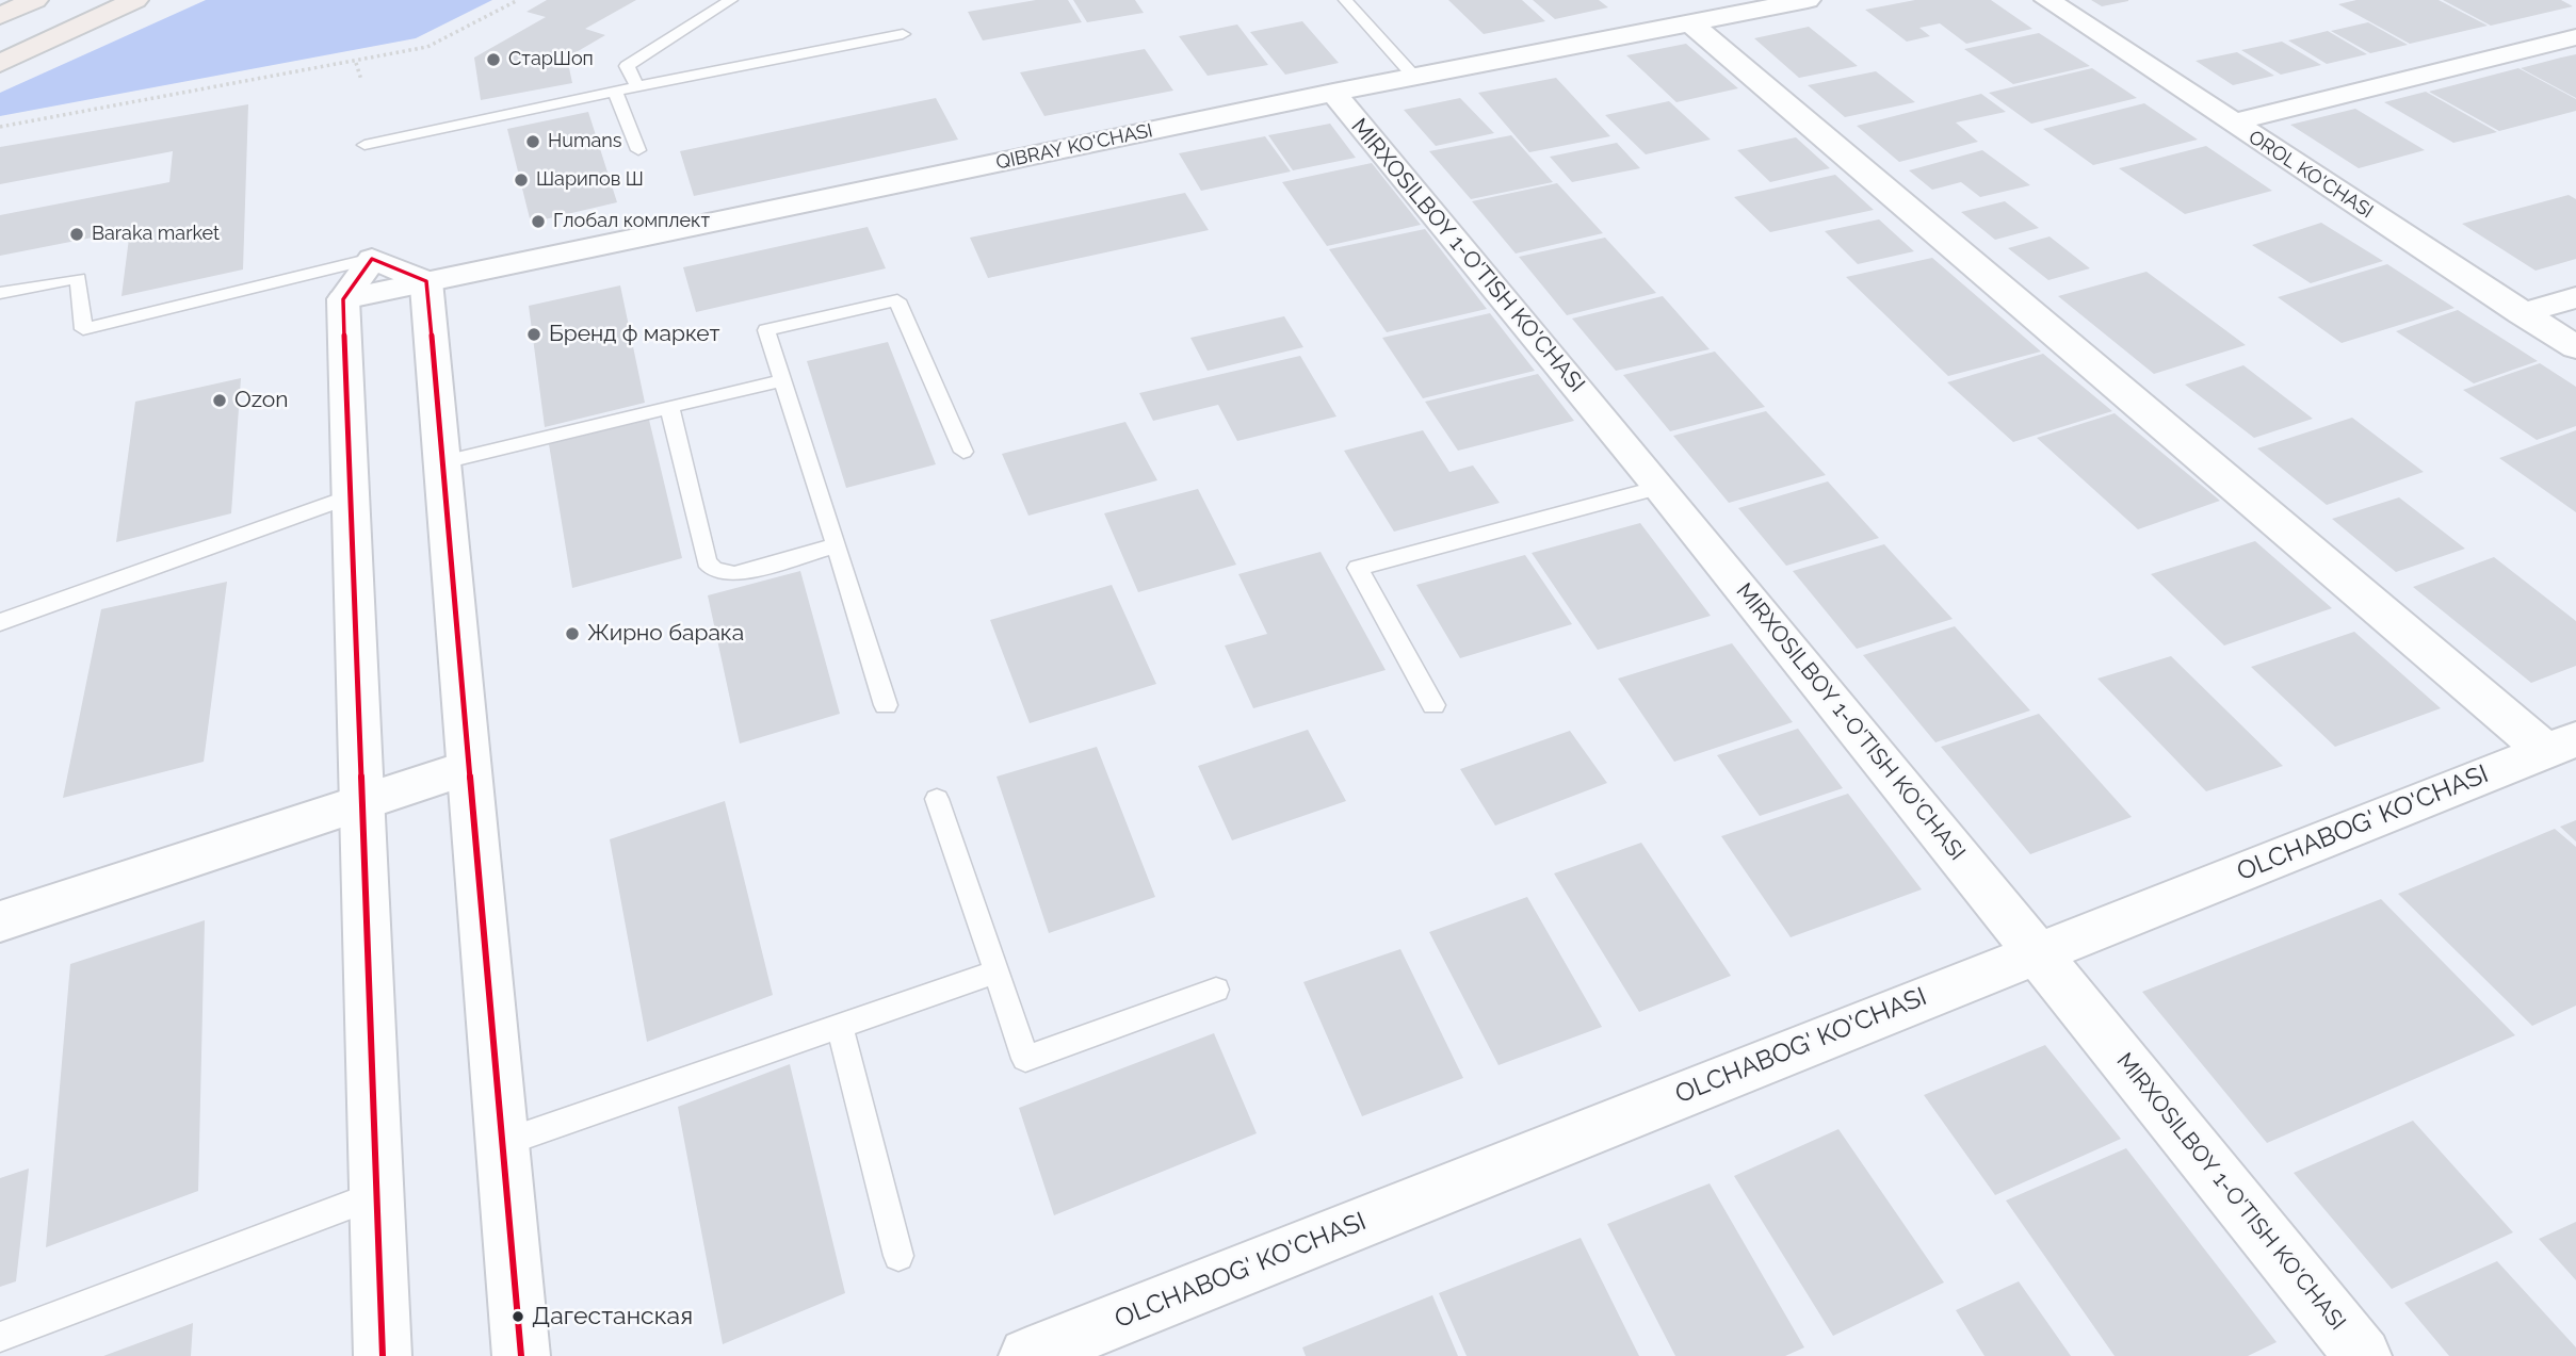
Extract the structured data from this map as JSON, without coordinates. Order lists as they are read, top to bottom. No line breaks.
{"streets":{"street":["QIBRAY KO'CHASI","OROL KO'CHASI","MIRXOSILBOY 1-O'TISH KO'CHASI","OLCHABOG' KO'CHASI"]},"crossings":[["QIBRAY KO'CHASI","MIRXOSILBOY 1-O'TISH KO'CHASI"],["MIRXOSILBOY 1-O'TISH KO'CHASI","OLCHABOG' KO'CHASI"]],"places":["СтарШоп","Humans","Шарипов Ш","Глобал комплект","Baraka market","Бренд ф маркет","Ozon","Жирно барака","Дагестанская"]}
